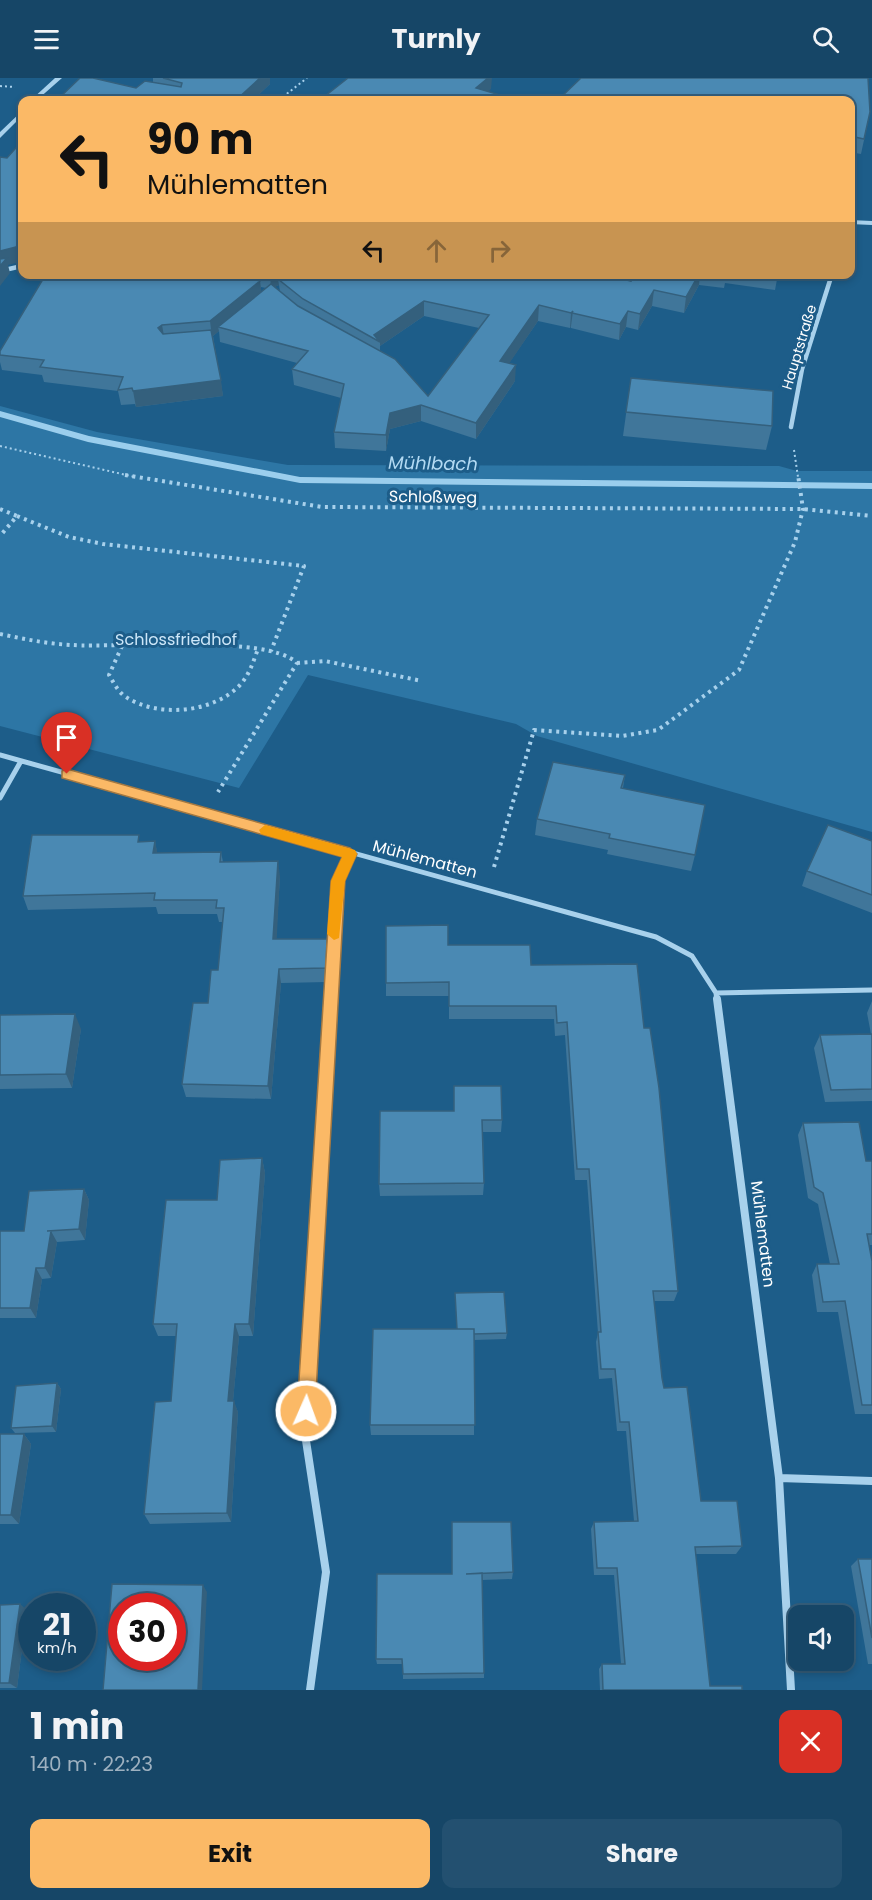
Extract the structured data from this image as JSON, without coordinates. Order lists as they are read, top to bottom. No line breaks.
{"streets":{"street":["Hauptstraße","Mühlematten"],"path":["Schloßweg"]},"water":["Mühlbach"],"parks":["Schlossfriedhof"],"page":{"header":"Turnly","turn":["90 m","Mühlematten"],"speed":"21 km/h","limit":"30","heading":["1 min","140 m · 22:23"],"buttons":["Exit","Share"]}}
